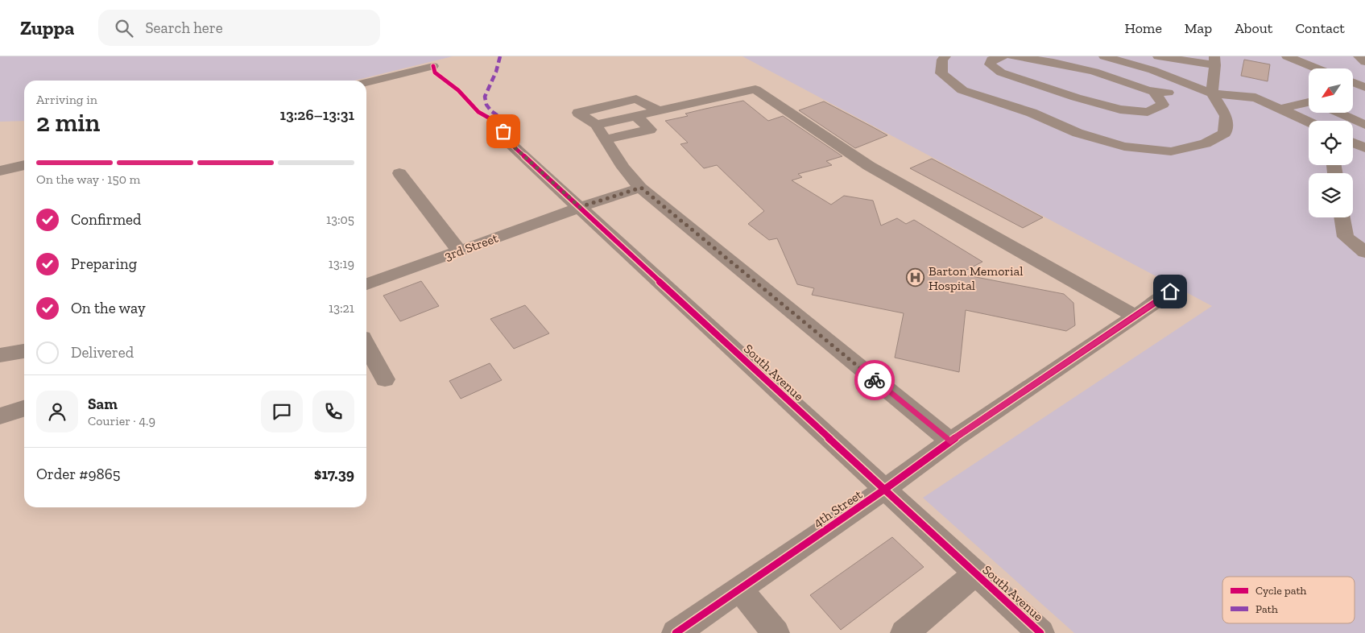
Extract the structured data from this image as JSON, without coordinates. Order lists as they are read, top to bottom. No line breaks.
{"streets":{"street":["3rd Street","South Avenue","4th Street"]},"crossings":[["3rd Street","South Avenue"],["South Avenue","4th Street"]],"places":{"hospital":["Barton Memorial Hospital"]},"legend":["Cycle path","Path"],"north":"bottom left","page":{"header":"Zuppa","search":"Search here","nav":["Home","Map","About","Contact"],"heading":["2 min","Arriving in","13:26–13:31"],"panel":["Sam","Courier · 4.9","Order #9865","$17.39"],"bar":"On the way · 150 m","list":[["Confirmed","13:05"],["Preparing","13:19"],["On the way","13:21"],"Delivered"]}}
